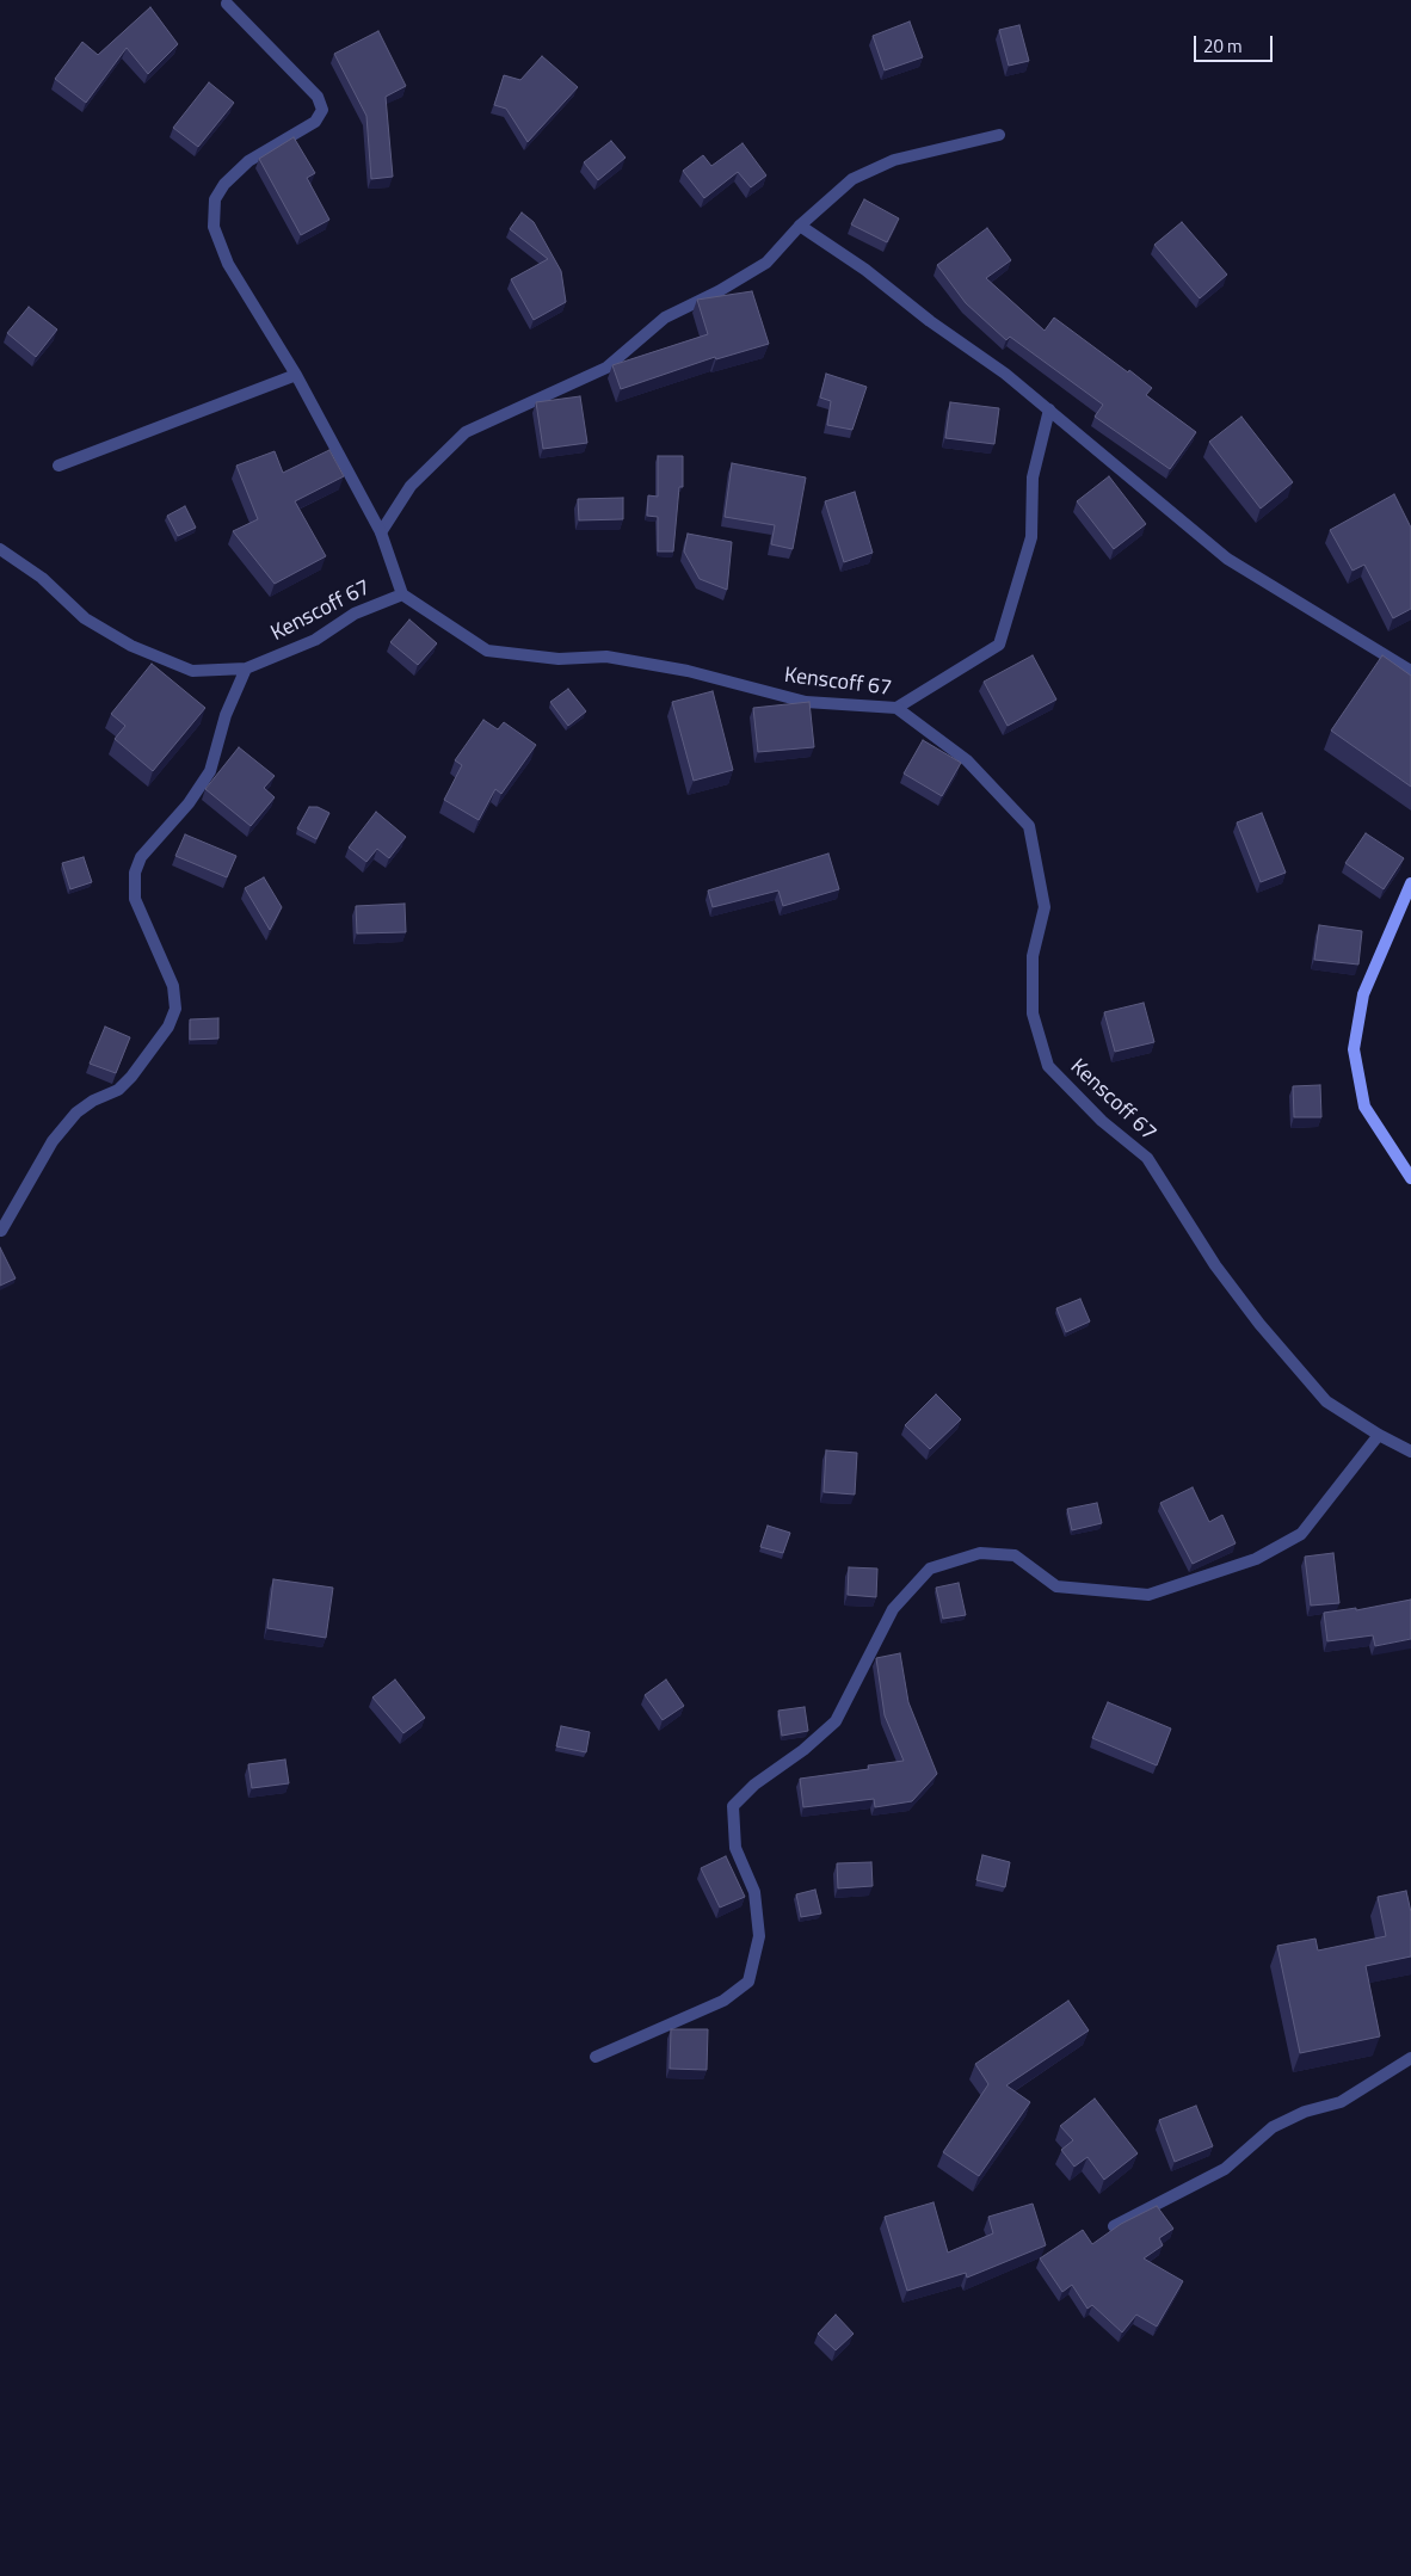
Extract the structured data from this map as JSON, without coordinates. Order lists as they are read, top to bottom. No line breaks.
{"streets":{"street":["Kenscoff 67"]},"scale_bar":"20 m"}
